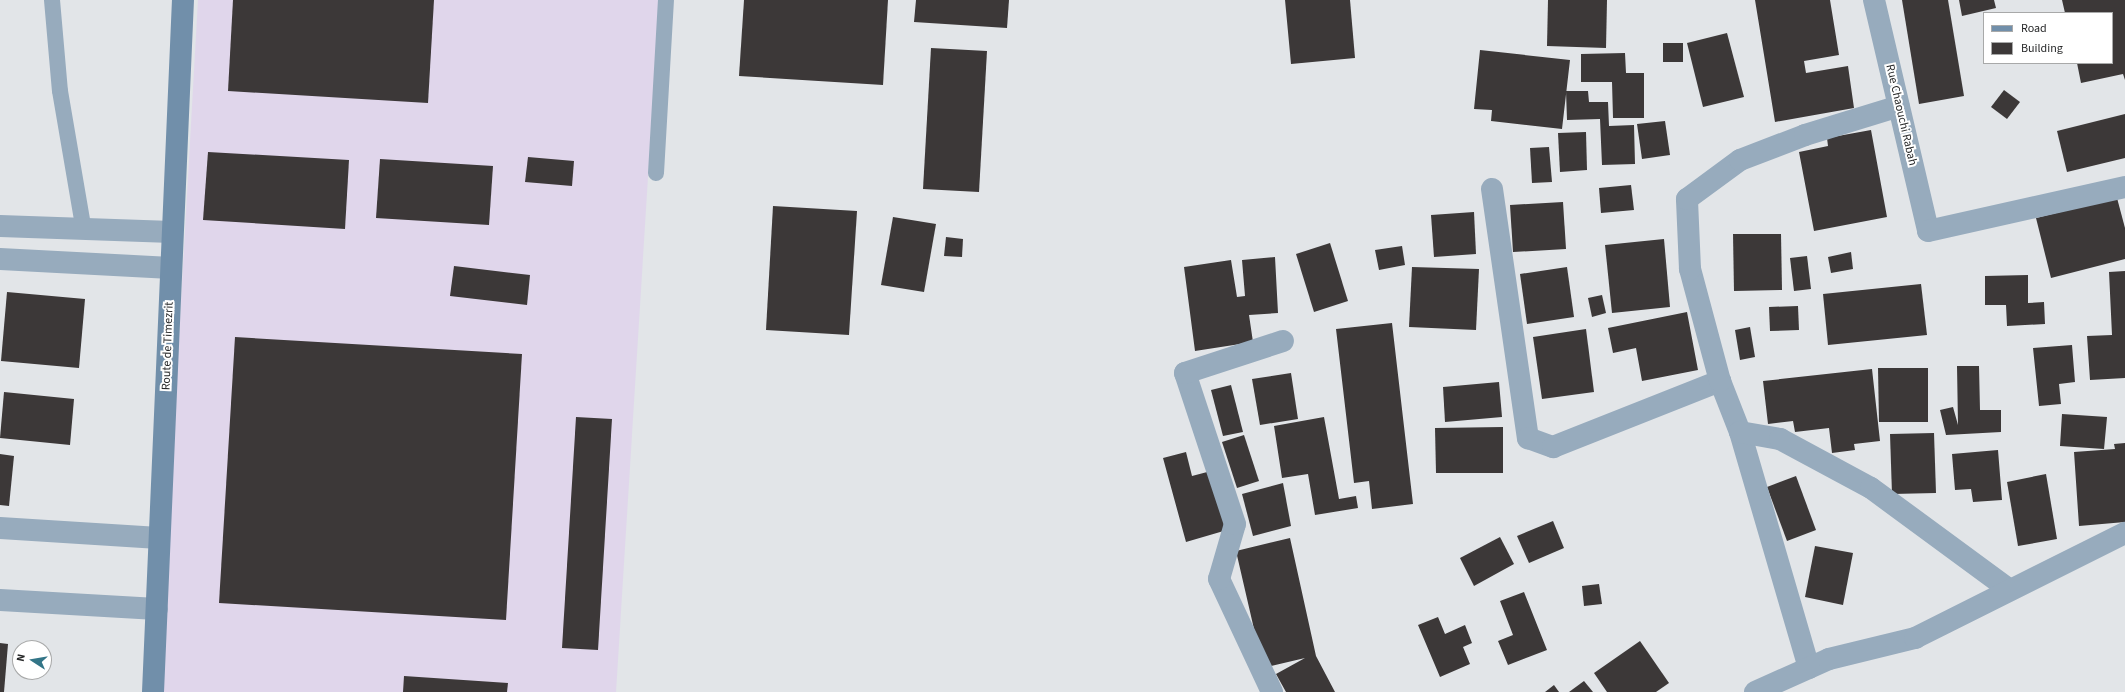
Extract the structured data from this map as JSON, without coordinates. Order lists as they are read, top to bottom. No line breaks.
{"streets":{"main road":["Route de Timezrit"],"street":["Rue Chaouchi Rabah"]},"legend":["Road","Building"],"north":"left"}
